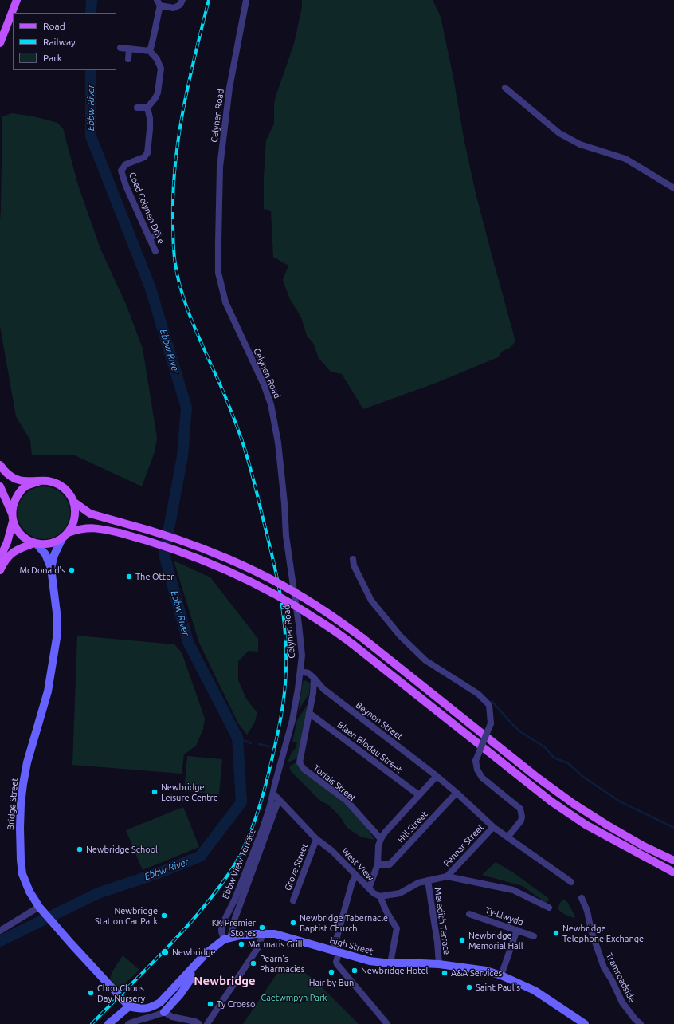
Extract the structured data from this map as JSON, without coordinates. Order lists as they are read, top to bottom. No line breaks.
{"streets":{"street":["Celynen Road","Coed Celynen Drive","Beynon Street","Blaen Blodau Street","Torlais Street","Bridge Street","Hill Street","Pennar Street","Ebbw View Terrace","West View","Grove Street","Ty-Llwydd","Meredith Terrace","High Street","Tramroadside"]},"crossings":[["Celynen Road","Ebbw View Terrace"],["Celynen Road","West View"],["Beynon Street","Torlais Street"],["Beynon Street","Hill Street"],["Beynon Street","Pennar Street"],["Blaen Blodau Street","Torlais Street"],["Bridge Street","High Street"],["Ebbw View Terrace","West View"],["Ebbw View Terrace","High Street"],["West View","Grove Street"],["West View","High Street"],["Meredith Terrace","High Street"]],"districts":["Newbridge"],"water":["Ebbw River"],"parks":["Caetwmpyn Park"],"places":["McDonald's","The Otter","Newbridge Leisure Centre","Newbridge School","Newbridge Station Car Park","Newbridge Tabernacle Baptist Church","KK Premier Stores","Newbridge Telephone Exchange","Newbridge Memorial Hall","Marmaris Grill","Newbridge","Pearn's Pharmacies","Newbridge Hotel","Hair by Bun","A&A Services","Saint Paul's","Chou Chous Day Nursery","Ty Croeso"],"legend":["Road","Railway","Park"]}
